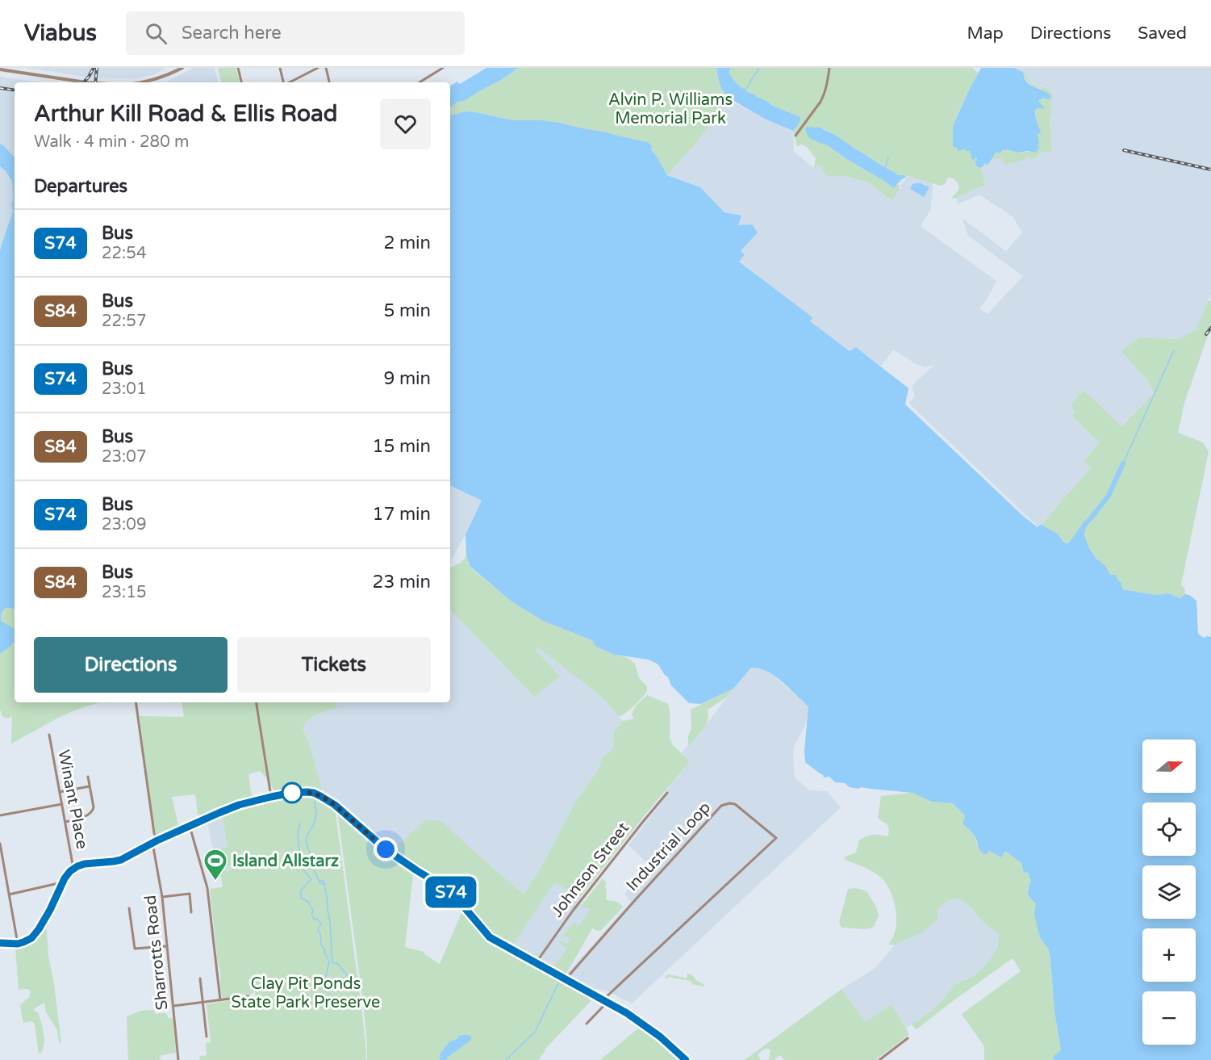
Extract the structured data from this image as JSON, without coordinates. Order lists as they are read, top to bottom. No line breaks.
{"streets":{"street":["Winant Place","Industrial Loop","Johnson Street","Sharrotts Road"]},"parks":["Alvin P. Williams Memorial Park","Clay Pit Ponds State Park Preserve"],"places":{"sports":["Island Allstarz"]},"lines":["bus line S74"],"north":"right","page":{"header":"Viabus","search":"Search here","nav":["Map","Directions","Saved"],"on_map":"S74","heading":[["Arthur Kill Road & Ellis Road","Walk · 4 min · 280 m"],"Departures"],"list":[{"mark":"S74","name":"Bus","note":"22:54","value":"2 min"},{"mark":"S84","name":"Bus","note":"22:57","value":"5 min"},{"mark":"S74","name":"Bus","note":"23:01","value":"9 min"},{"mark":"S84","name":"Bus","note":"23:07","value":"15 min"},{"mark":"S74","name":"Bus","note":"23:09","value":"17 min"},{"mark":"S84","name":"Bus","note":"23:15","value":"23 min"}],"buttons":["Directions","Tickets"],"map_buttons":["+","−"]}}
